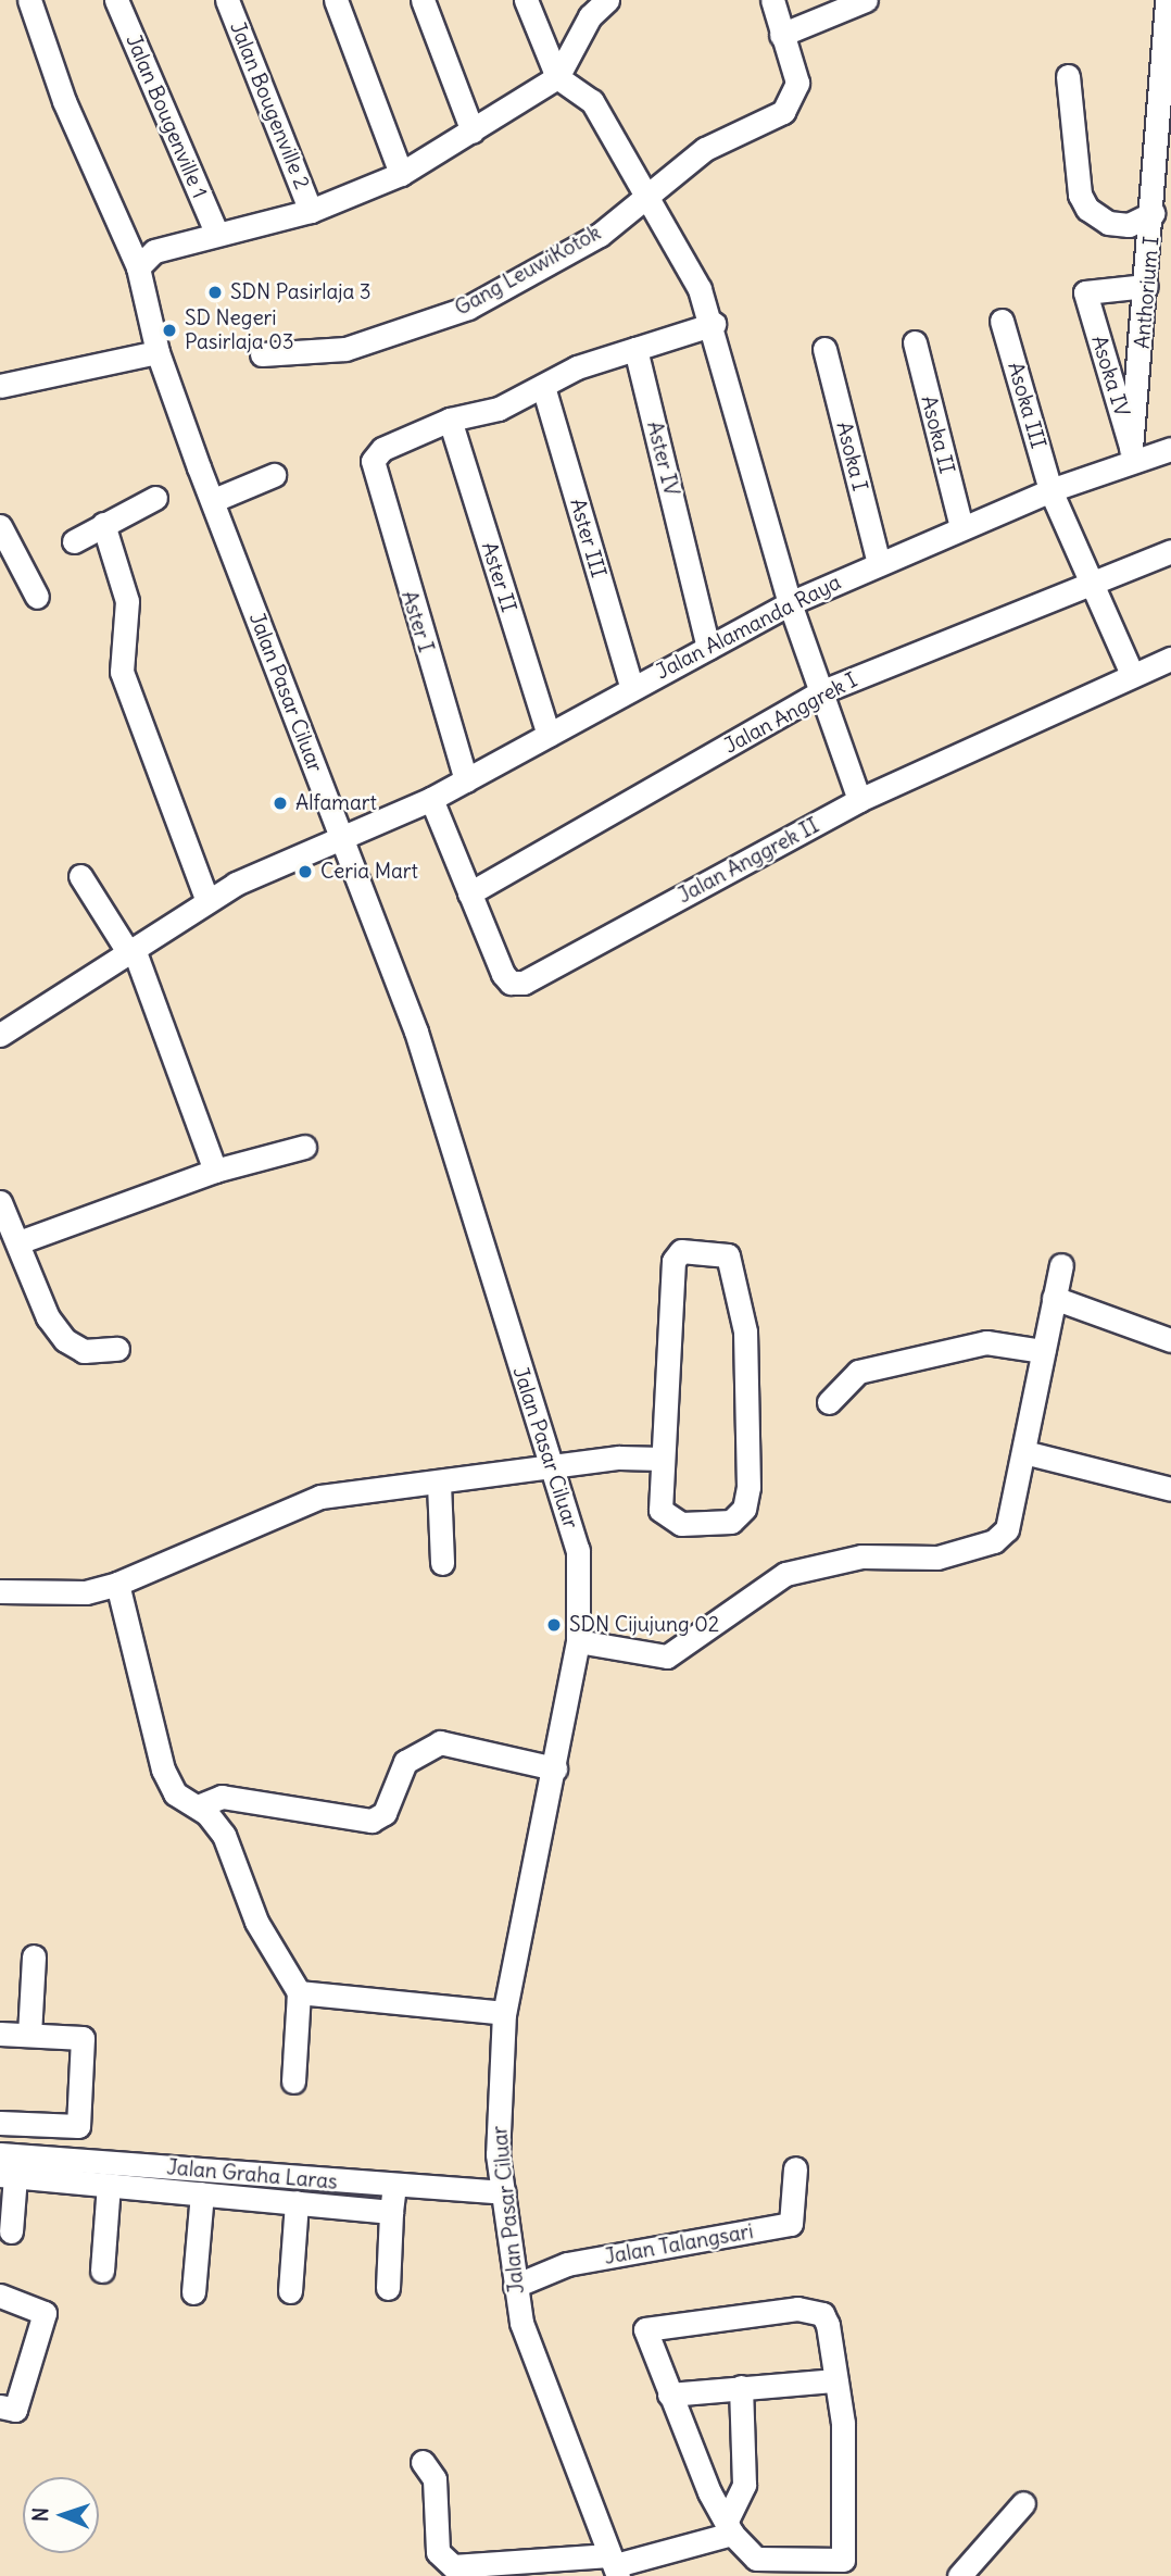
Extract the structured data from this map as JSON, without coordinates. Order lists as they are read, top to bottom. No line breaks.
{"streets":{"street":["Jalan Bougenville 2","Jalan Bougenville 1","Gang LeuwiKotok","Anthorium I","Asoka IV","Asoka III","Asoka II","Asoka I","Aster IV","Aster III","Aster II","Aster I","Jalan Alamanda Raya","Jalan Pasar Ciluar","Jalan Anggrek I","Jalan Anggrek II","Jalan Graha Laras","Jalan Talangsari"]},"crossings":[["Anthorium I","Asoka IV"],["Anthorium I","Jalan Alamanda Raya"],["Asoka IV","Jalan Alamanda Raya"],["Asoka III","Jalan Alamanda Raya"],["Asoka III","Jalan Anggrek I"],["Asoka III","Jalan Anggrek II"],["Asoka II","Jalan Alamanda Raya"],["Asoka I","Jalan Alamanda Raya"],["Aster IV","Jalan Alamanda Raya"],["Aster III","Jalan Alamanda Raya"],["Aster II","Aster I"],["Aster II","Jalan Alamanda Raya"],["Aster I","Jalan Alamanda Raya"],["Jalan Alamanda Raya","Jalan Pasar Ciluar"],["Jalan Alamanda Raya","Jalan Anggrek II"],["Jalan Pasar Ciluar","Jalan Graha Laras"],["Jalan Pasar Ciluar","Jalan Talangsari"],["Jalan Anggrek I","Jalan Anggrek II"]],"places":["SDN Pasirlaja 3","SD Negeri Pasirlaja 03","Alfamart","Ceria Mart","SDN Cijujung 02"],"north":"left"}
